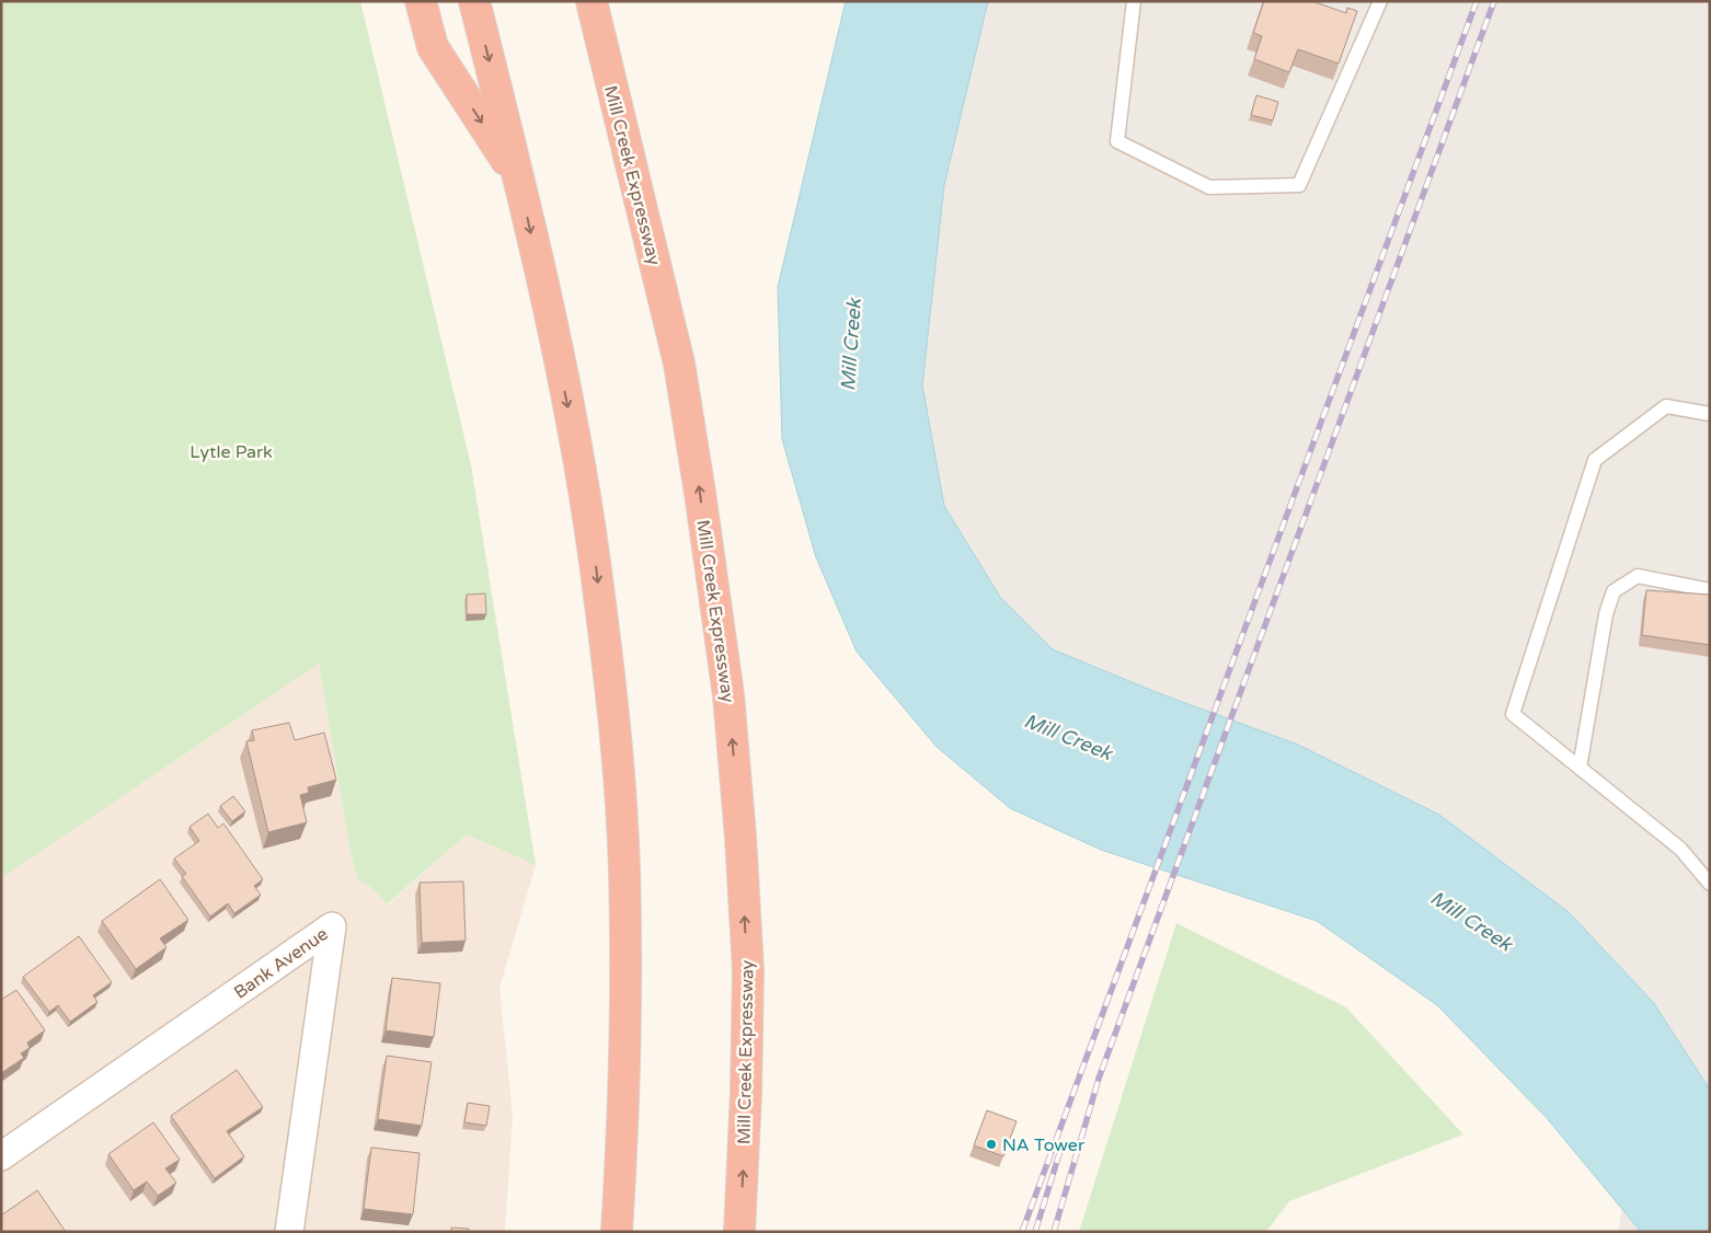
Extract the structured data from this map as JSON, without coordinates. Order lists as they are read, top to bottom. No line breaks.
{"streets":{"highway":["Mill Creek Expressway"],"street":["Bank Avenue"]},"water":["Mill Creek"],"parks":["Lytle Park"],"places":["NA Tower"]}
